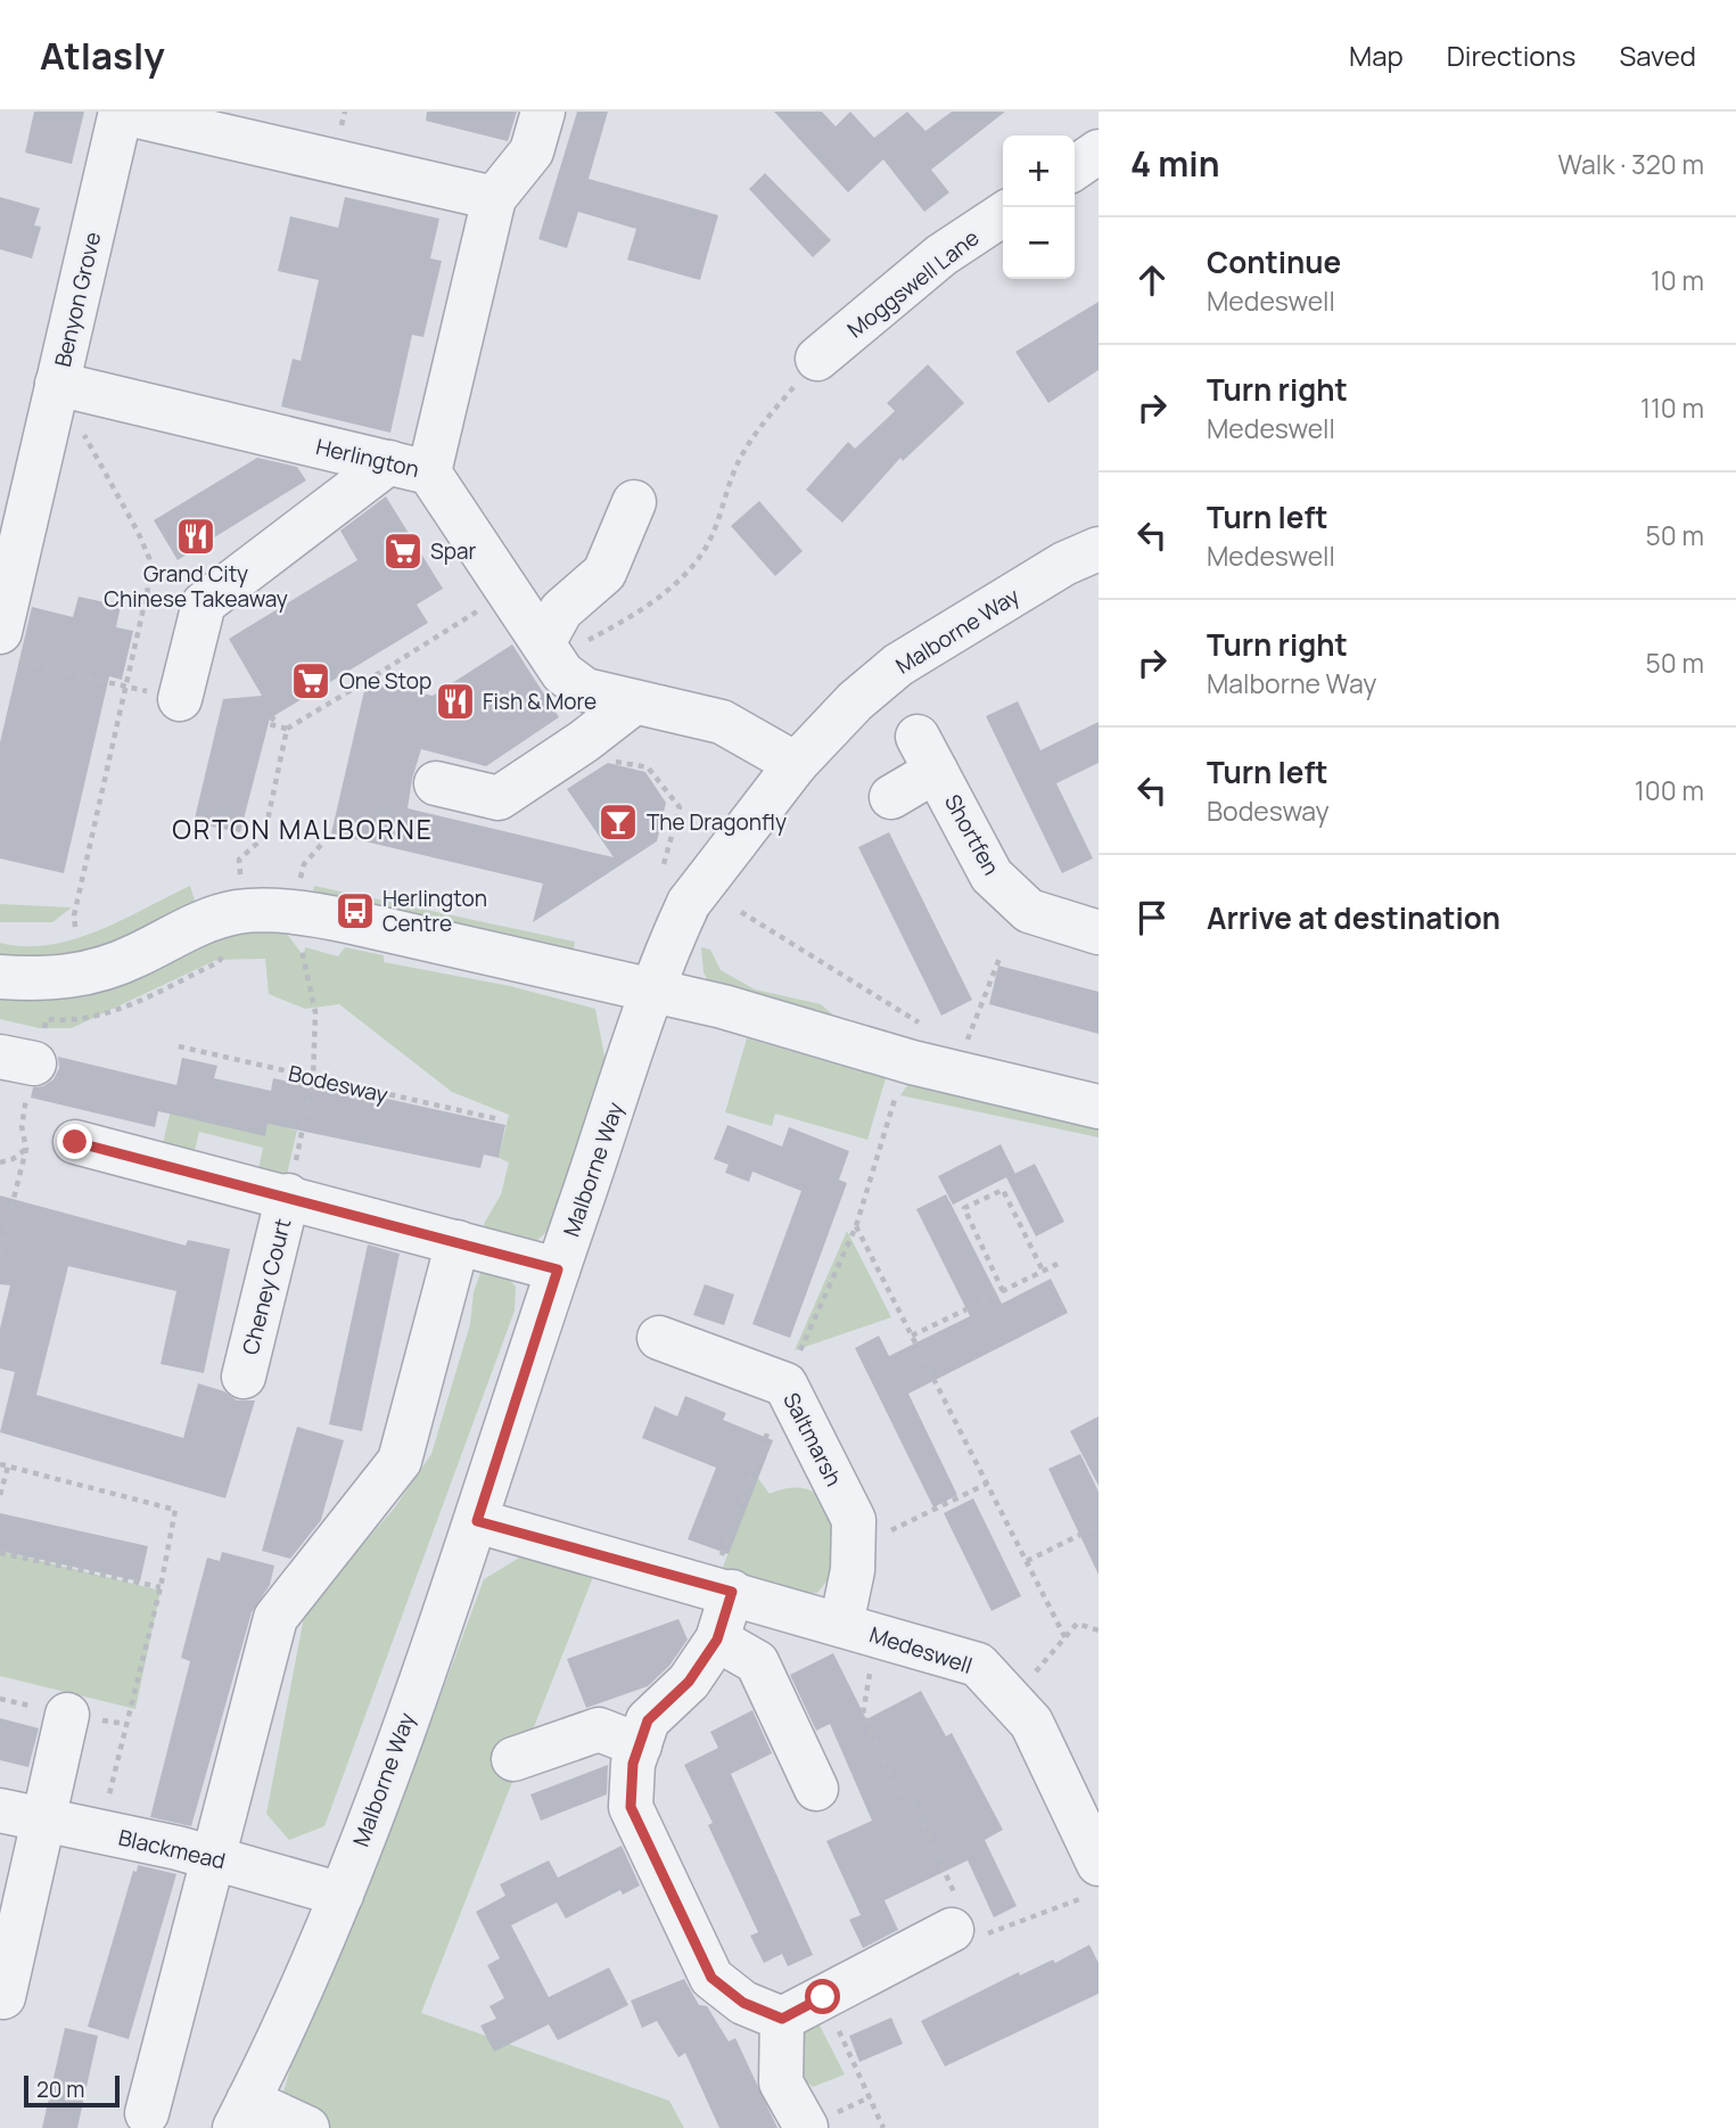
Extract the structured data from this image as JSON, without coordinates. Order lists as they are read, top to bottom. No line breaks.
{"streets":{"street":["Moggswell Lane","Benyon Grove","Herlington","Malborne Way","Shortfen","Cheney Court","Saltmarsh","Medeswell","Blackmead"],"path":["Bodesway"]},"crossings":[["Benyon Grove","Herlington"],["Herlington","Malborne Way"],["Malborne Way","Medeswell"],["Malborne Way","Blackmead"],["Saltmarsh","Medeswell"]],"districts":["ORTON MALBORNE"],"places":{"restaurant":["Grand City Chinese Takeaway","Fish & More"],"supermarket":["Spar","One Stop"],"bar":["The Dragonfly"],"bus stop":["Herlington Centre"]},"scale_bar":"20 m","page":{"header":"Atlasly","nav":["Map","Directions","Saved"],"heading":["4 min","Walk · 320 m"],"map_buttons":["+","−"],"list":[["Continue","Medeswell","10 m"],["Turn right","Medeswell","110 m"],["Turn left","Medeswell","50 m"],["Turn right","Malborne Way","50 m"],["Turn left","Bodesway","100 m"],"Arrive at destination"],"scale":"20 m"}}
